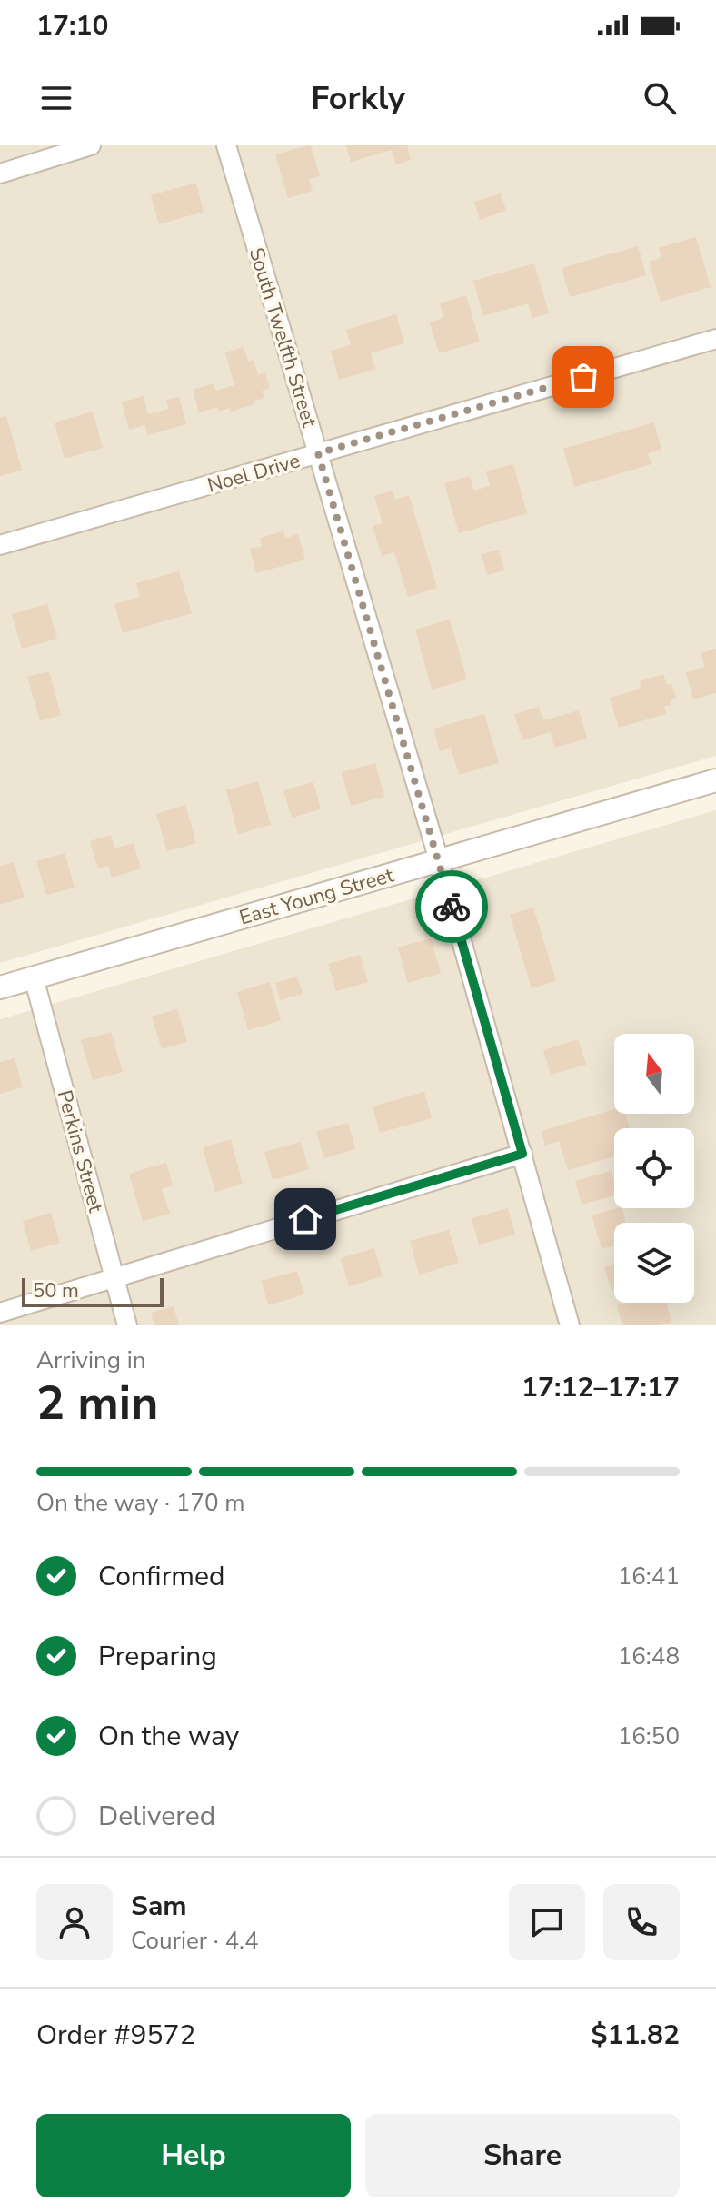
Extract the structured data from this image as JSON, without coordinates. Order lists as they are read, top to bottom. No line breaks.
{"streets":{"street":["South Twelfth Street","Noel Drive","East Young Street","Perkins Street"]},"crossings":[["South Twelfth Street","Noel Drive"],["South Twelfth Street","East Young Street"],["East Young Street","Perkins Street"]],"scale_bar":"50 m","north":"top","page":{"status":"17:10","header":"Forkly","scale":"50 m","heading":["2 min","Arriving in","17:12–17:17"],"panel":["Sam","Courier · 4.4","Order #9572","$11.82"],"bar":"On the way · 170 m","list":[["Confirmed","16:41"],["Preparing","16:48"],["On the way","16:50"],"Delivered"],"buttons":["Help","Share"]}}
